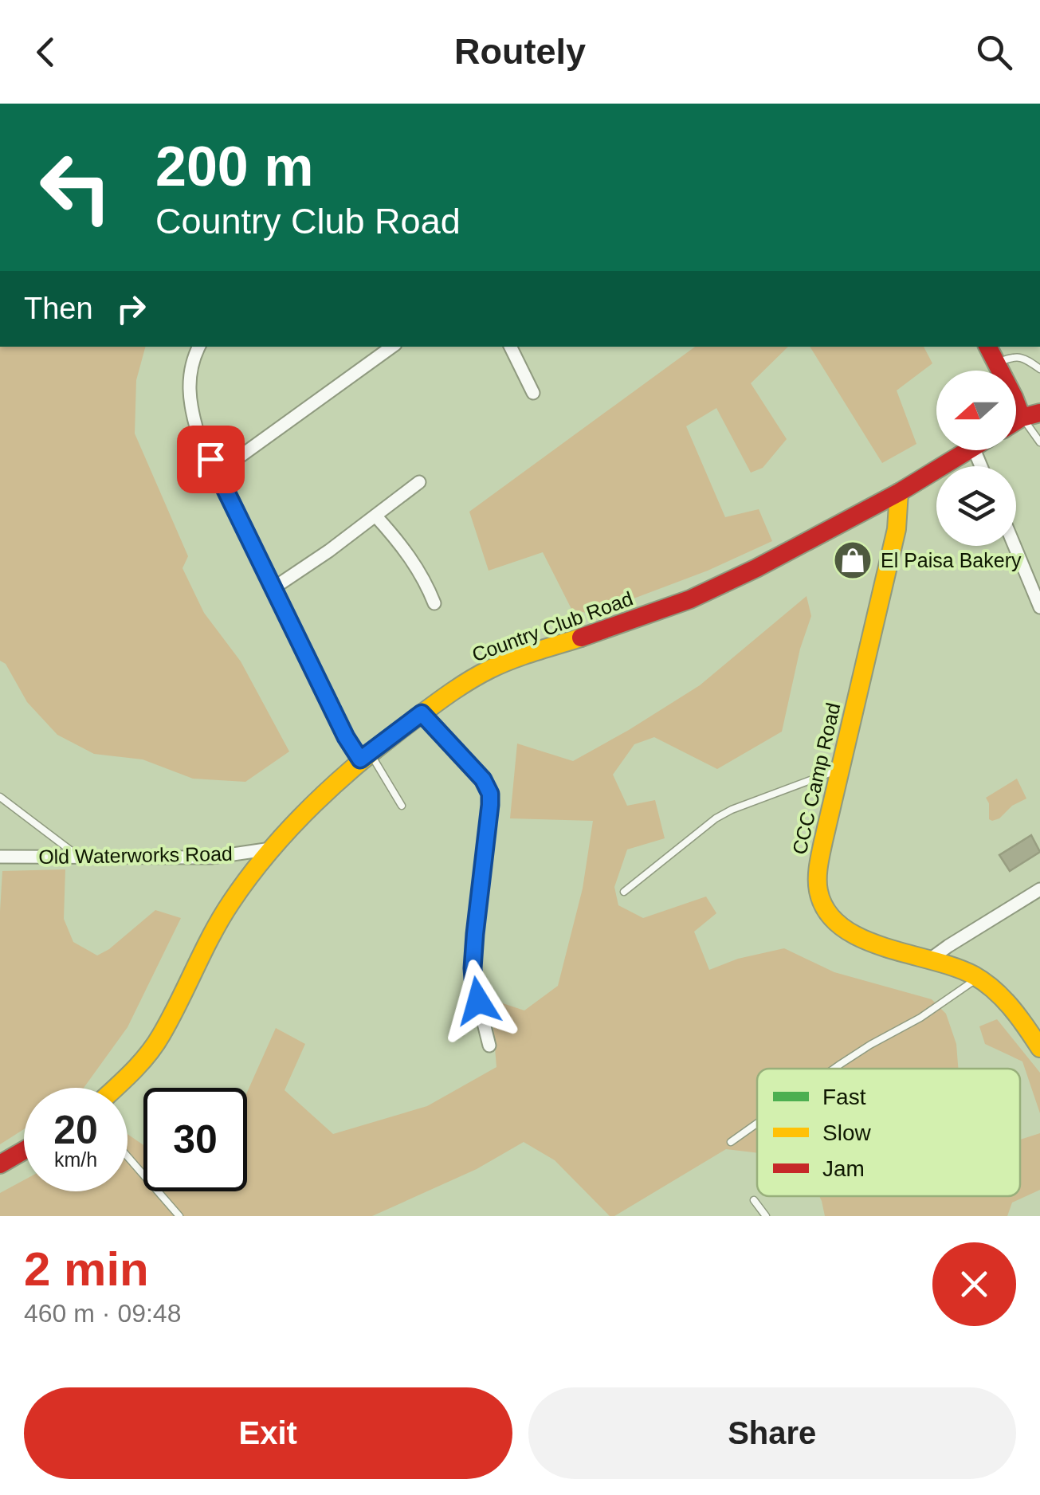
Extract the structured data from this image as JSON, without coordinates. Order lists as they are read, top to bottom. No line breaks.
{"streets":{"street":["Country Club Road","CCC Camp Road","Old Waterworks Road"]},"crossings":[["Country Club Road","CCC Camp Road"],["Country Club Road","Old Waterworks Road"]],"places":{"shop":["El Paisa Bakery"]},"legend":["Fast","Slow","Jam"],"north":"left","page":{"header":"Routely","turn":["200 m","Country Club Road"],"then":"Then","speed":"20 km/h","limit":"30","heading":["2 min","460 m · 09:48"],"buttons":["Exit","Share"]}}
